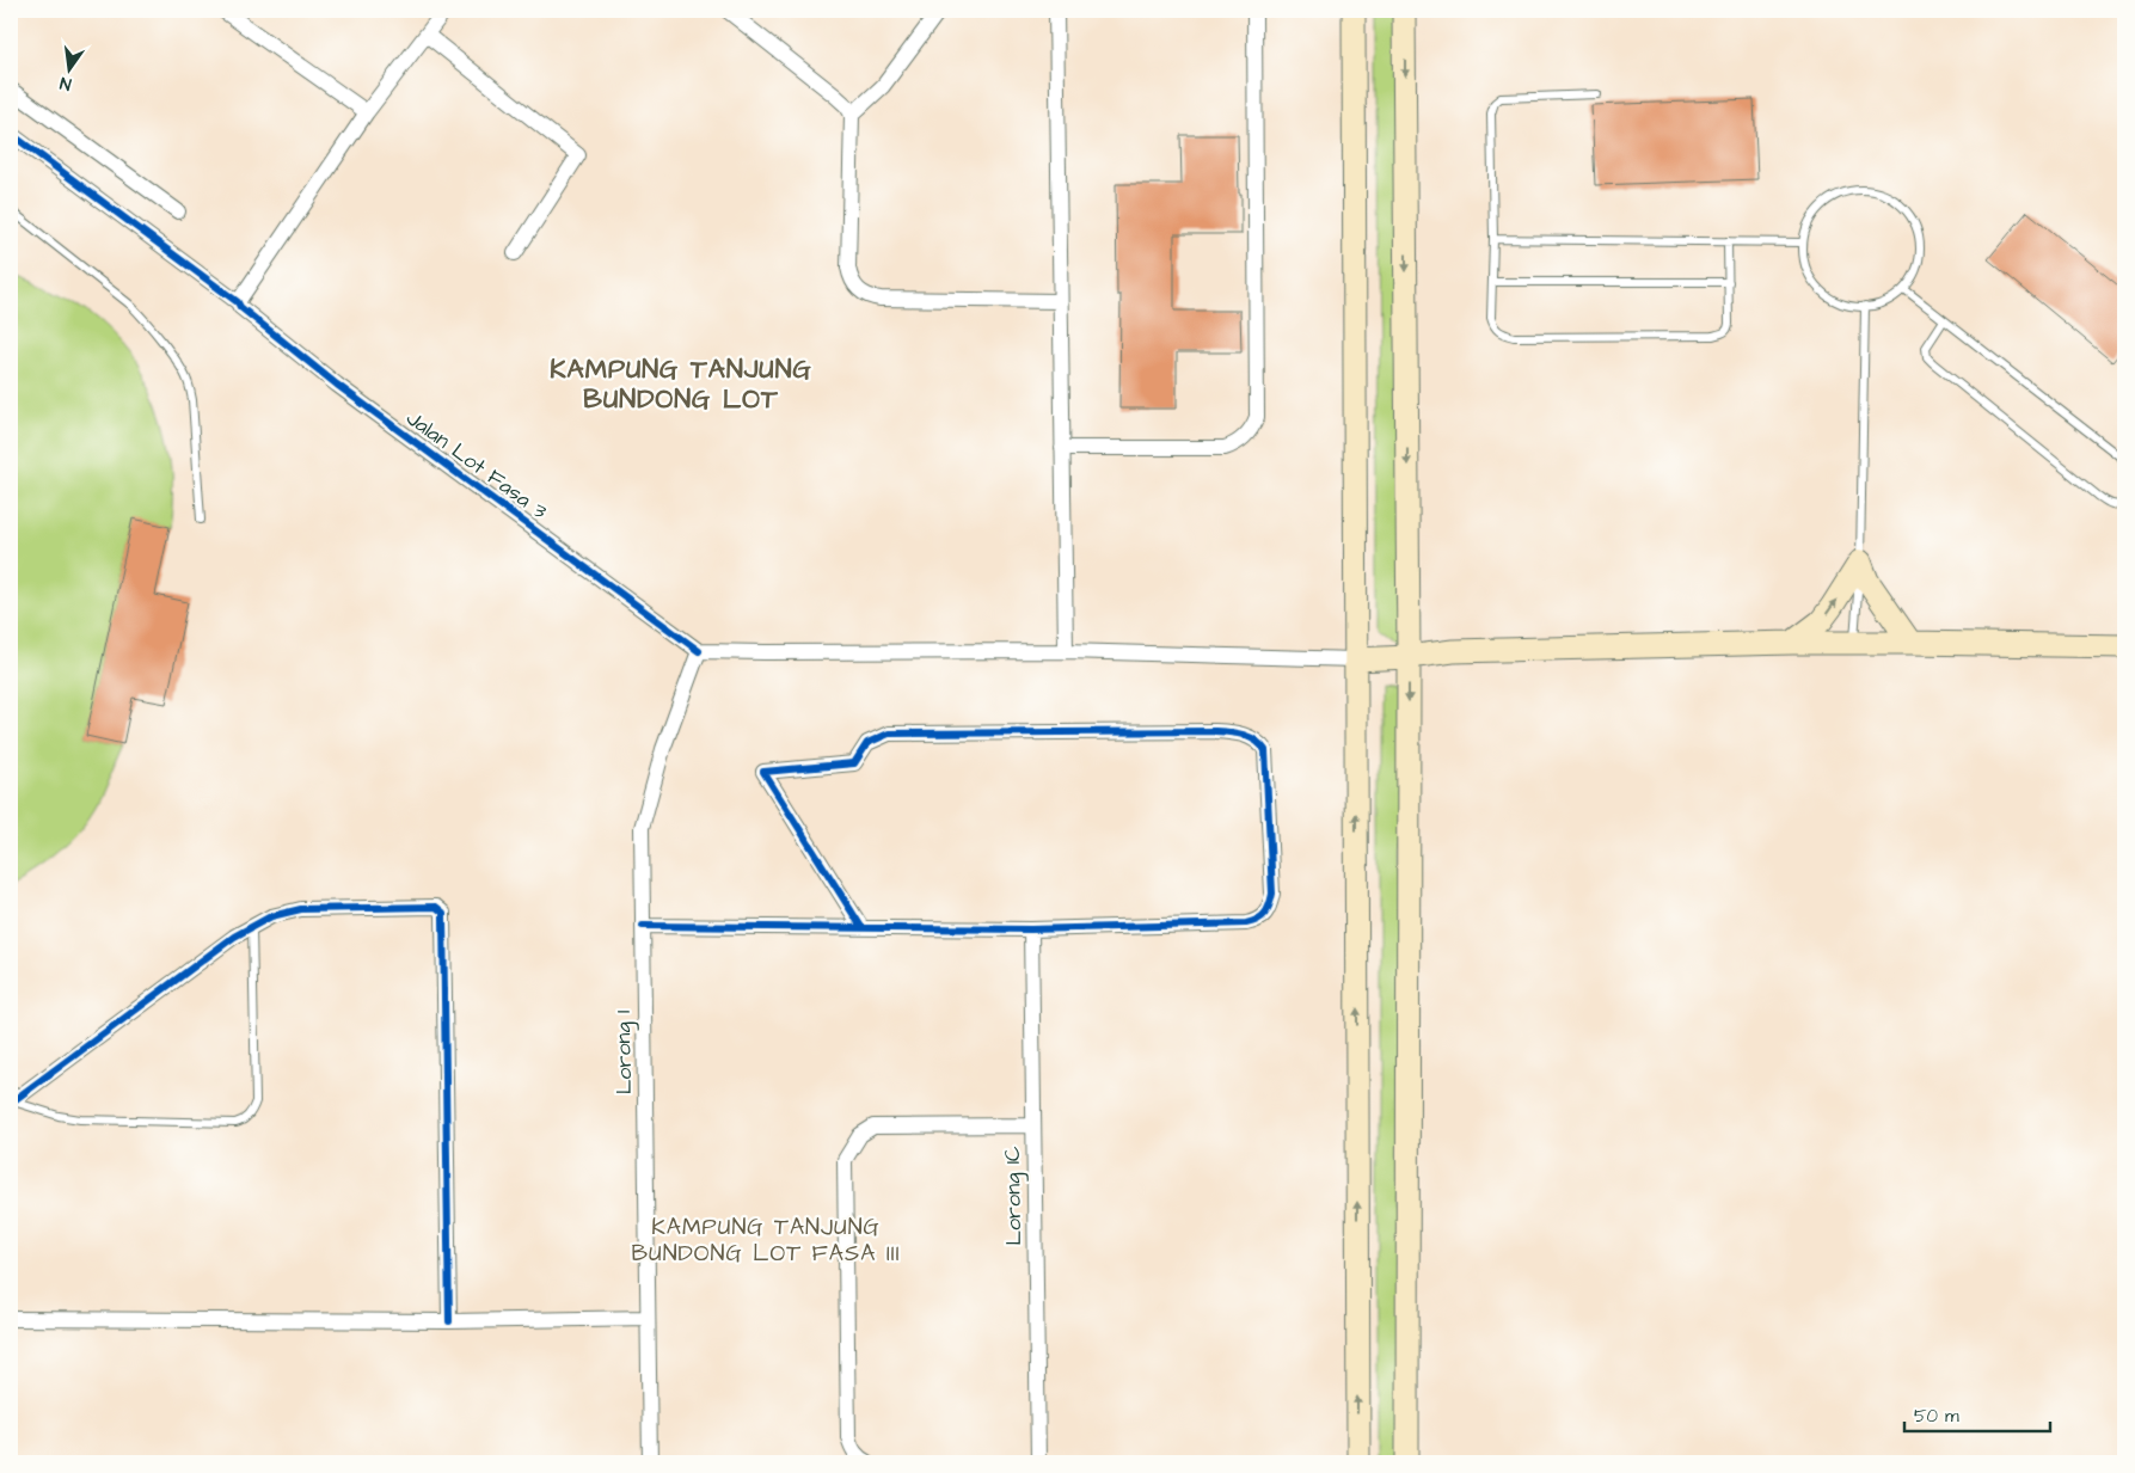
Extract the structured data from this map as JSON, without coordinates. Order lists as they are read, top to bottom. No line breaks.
{"streets":{"street":["Jalan Lot Fasa 3","Lorong 1","Lorong 1C"]},"crossings":[["Jalan Lot Fasa 3","Lorong 1"]],"districts":["KAMPUNG TANJUNG BUNDONG LOT","KAMPUNG TANJUNG BUNDONG LOT FASA III"],"scale_bar":"50 m","north":"bottom"}
